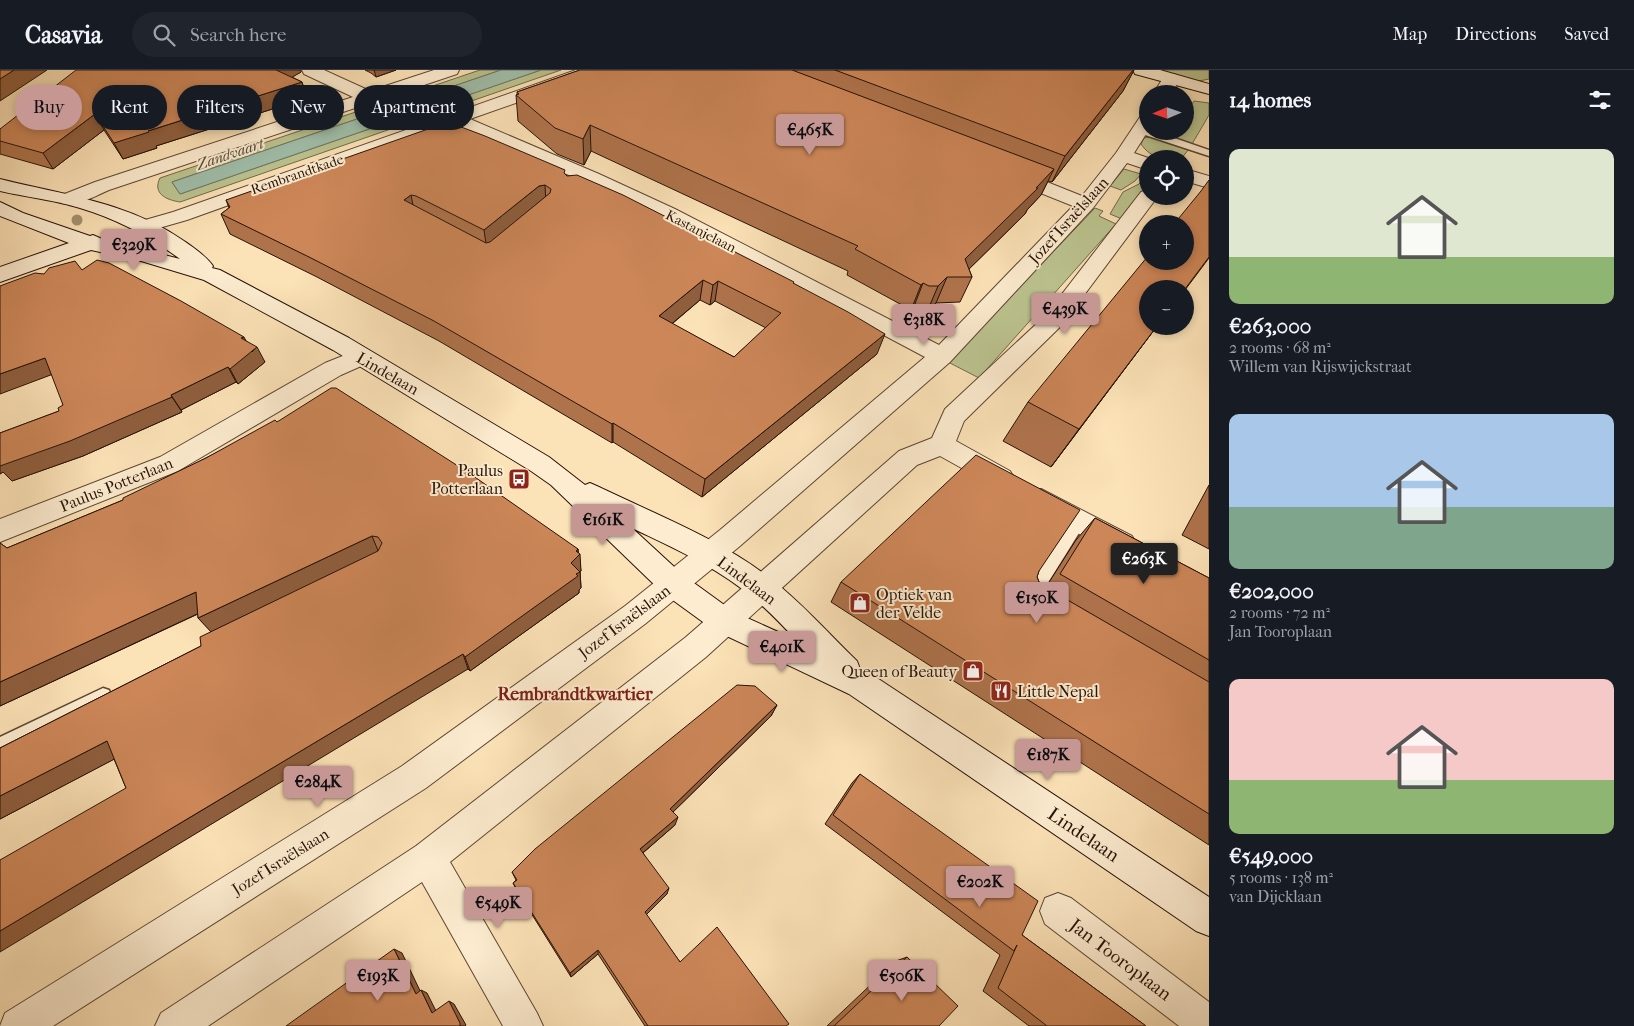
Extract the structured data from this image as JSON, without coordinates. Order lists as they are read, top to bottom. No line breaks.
{"streets":{"street":["Rembrandtkade","Jozef Israëlslaan","Kastanjelaan","Lindelaan","Paulus Potterlaan","Jan Tooroplaan"]},"crossings":[["Rembrandtkade","Lindelaan"],["Jozef Israëlslaan","Kastanjelaan"],["Jozef Israëlslaan","Lindelaan"],["Lindelaan","Paulus Potterlaan"]],"districts":["Rembrandtkwartier"],"water":["Zandvaart"],"places":{"bus stop":["Paulus Potterlaan"],"shop":["Optiek van der Velde","Queen of Beauty"],"restaurant":["Little Nepal"]},"north":"left","page":{"header":"Casavia","search":"Search here","nav":["Map","Directions","Saved"],"heading":"14 homes","map_buttons":["+","−"],"chip":["Buy","Rent","Filters","New","Apartment"],"price":["€465K","€329K","€439K","€318K","€161K","€263K","€150K","€401K","€187K","€284K","€202K","€549K","€193K","€506K"],"list":[{"name":"€263,000","note":"2 rooms · 68 m² · Willem van Rijswijckstraat"},{"name":"€202,000","note":"2 rooms · 72 m² · Jan Tooroplaan"},{"name":"€549,000","note":"5 rooms · 138 m² · van Dijcklaan"}]}}
